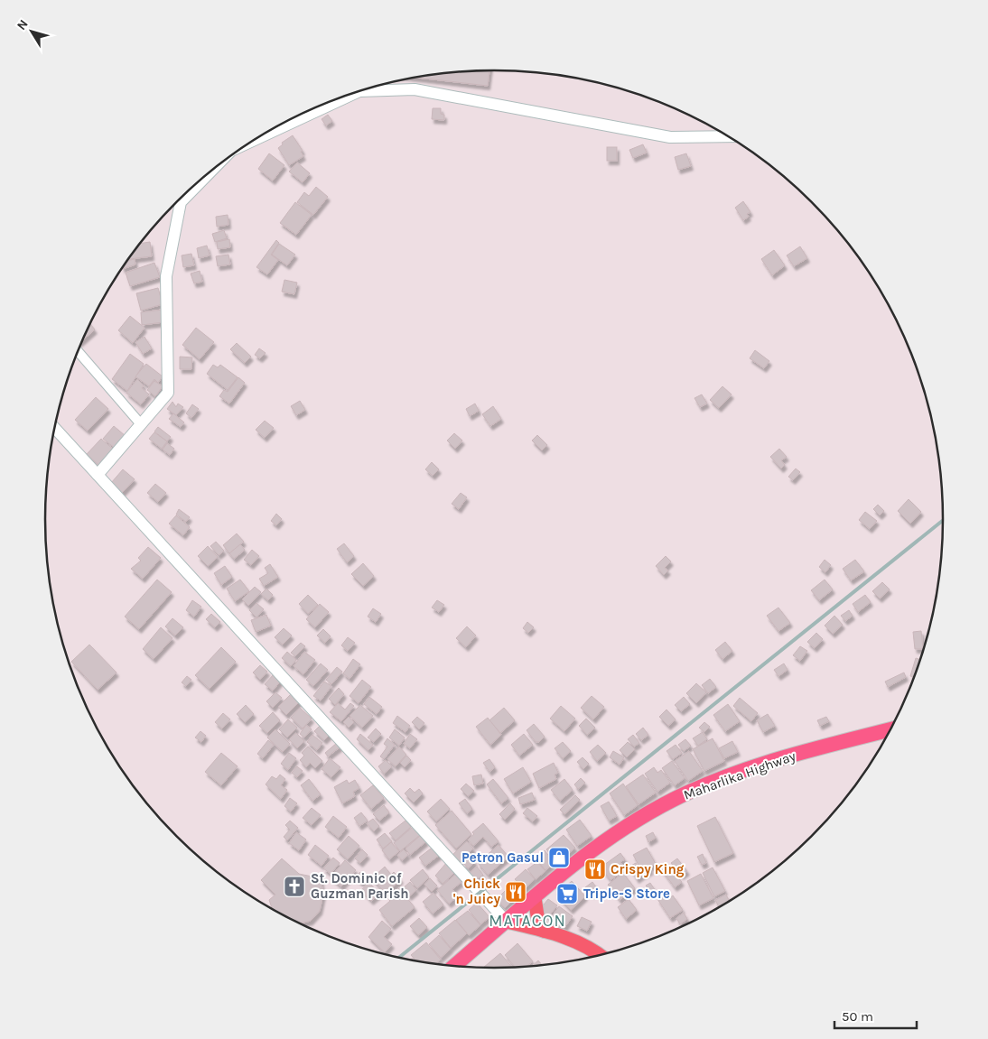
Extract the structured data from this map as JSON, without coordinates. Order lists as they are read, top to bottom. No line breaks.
{"streets":{"highway":["Maharlika Highway"]},"districts":["MATACON"],"places":{"shop":["Petron Gasul"],"restaurant":["Crispy King","Chick 'n Juicy"],"church":["St. Dominic of Guzman Parish"],"supermarket":["Triple-S Store"]},"scale_bar":"50 m","north":"top left"}
